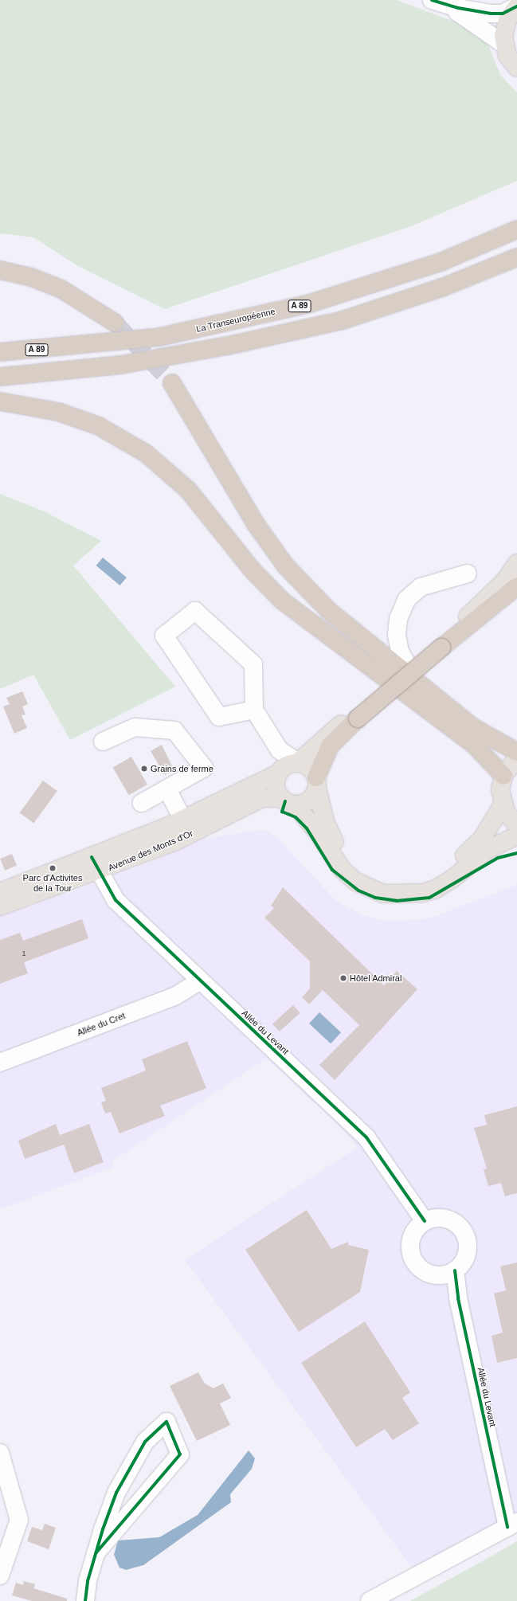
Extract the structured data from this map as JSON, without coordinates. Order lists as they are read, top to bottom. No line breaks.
{"streets":{"highway":["A 89","La Transeuropéenne"],"main road":["Avenue des Monts d'Or"],"street":["Allée du Cret","Allée du Levant"]},"crossings":[["Avenue des Monts d'Or","Allée du Levant"],["Allée du Cret","Allée du Levant"]],"places":["Grains de ferme","Parc d'Activites de la Tour","Hôtel Admiral"],"house_numbers":["1"]}
